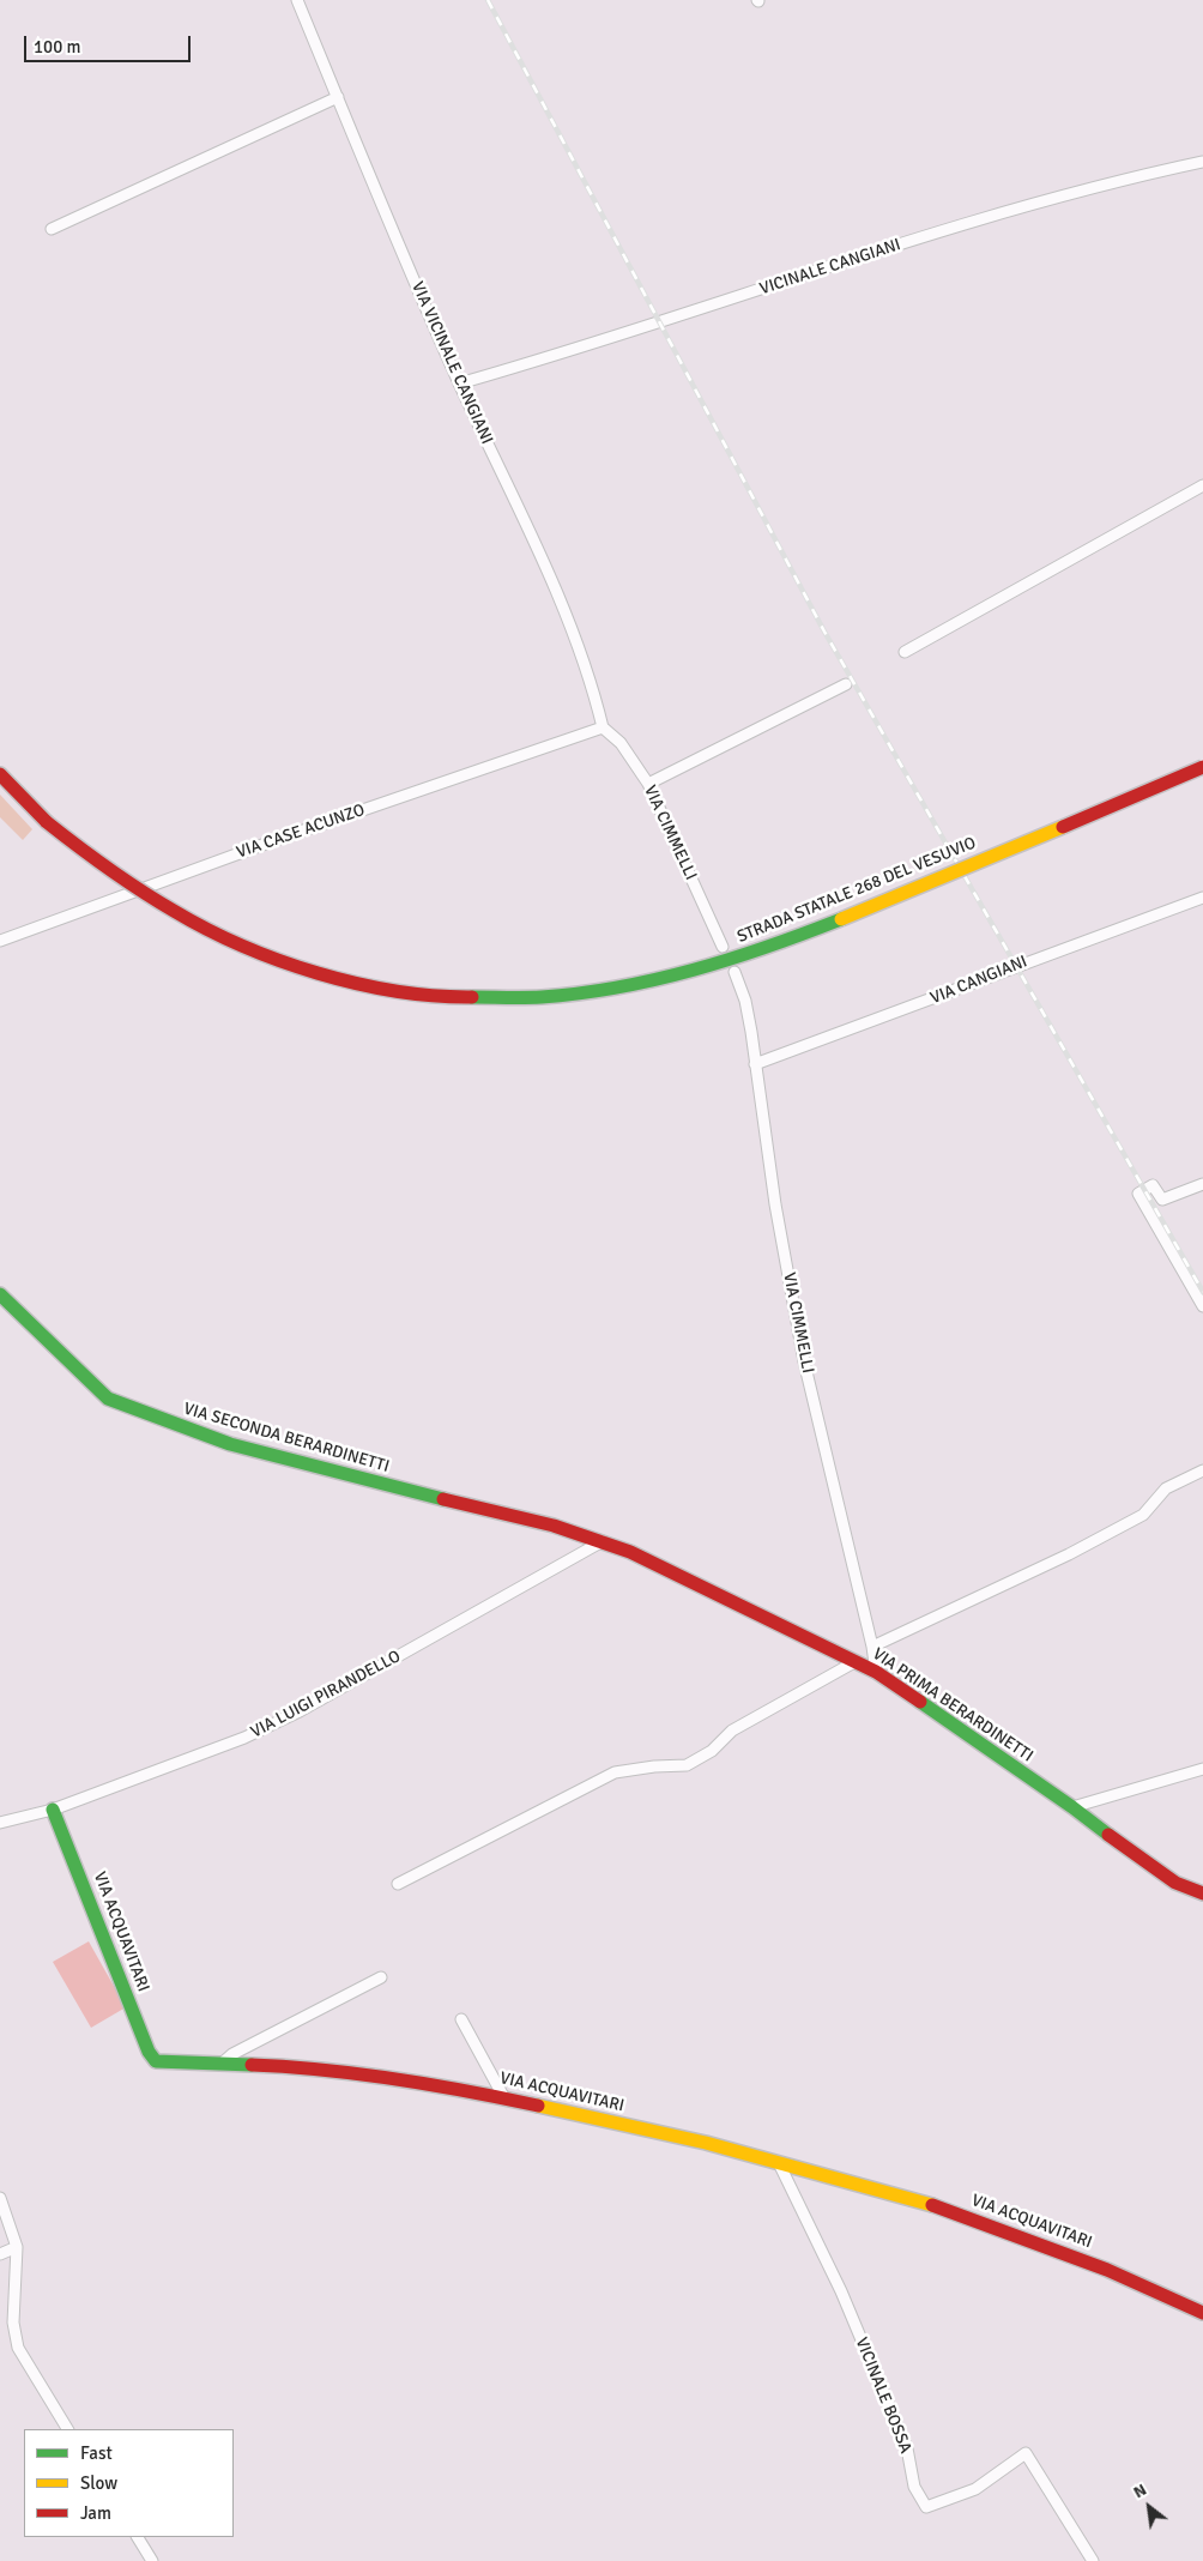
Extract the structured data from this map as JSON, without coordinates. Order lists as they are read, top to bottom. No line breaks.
{"streets":{"main road":["STRADA STATALE 268 DEL VESUVIO","VIA SECONDA BERARDINETTI","VIA PRIMA BERARDINETTI","VIA ACQUAVITARI"],"street":["VICINALE CANGIANI","VIA VICINALE CANGIANI","VIA CASE ACUNZO","VIA CIMMELLI","VIA CANGIANI","VIA LUIGI PIRANDELLO","VICINALE BOSSA"]},"crossings":[["VICINALE CANGIANI","VIA VICINALE CANGIANI"],["VIA VICINALE CANGIANI","VIA CASE ACUNZO"],["VIA VICINALE CANGIANI","VIA CIMMELLI"],["VIA CASE ACUNZO","VIA CIMMELLI"],["VIA CIMMELLI","VIA CANGIANI"],["VIA CIMMELLI","VIA PRIMA BERARDINETTI"],["VIA SECONDA BERARDINETTI","VIA LUIGI PIRANDELLO"],["VIA SECONDA BERARDINETTI","VIA PRIMA BERARDINETTI"],["VIA LUIGI PIRANDELLO","VIA PRIMA BERARDINETTI"],["VIA LUIGI PIRANDELLO","VIA ACQUAVITARI"],["VIA ACQUAVITARI","VICINALE BOSSA"]],"legend":["Fast","Slow","Jam"],"scale_bar":"100 m","north":"top left"}
